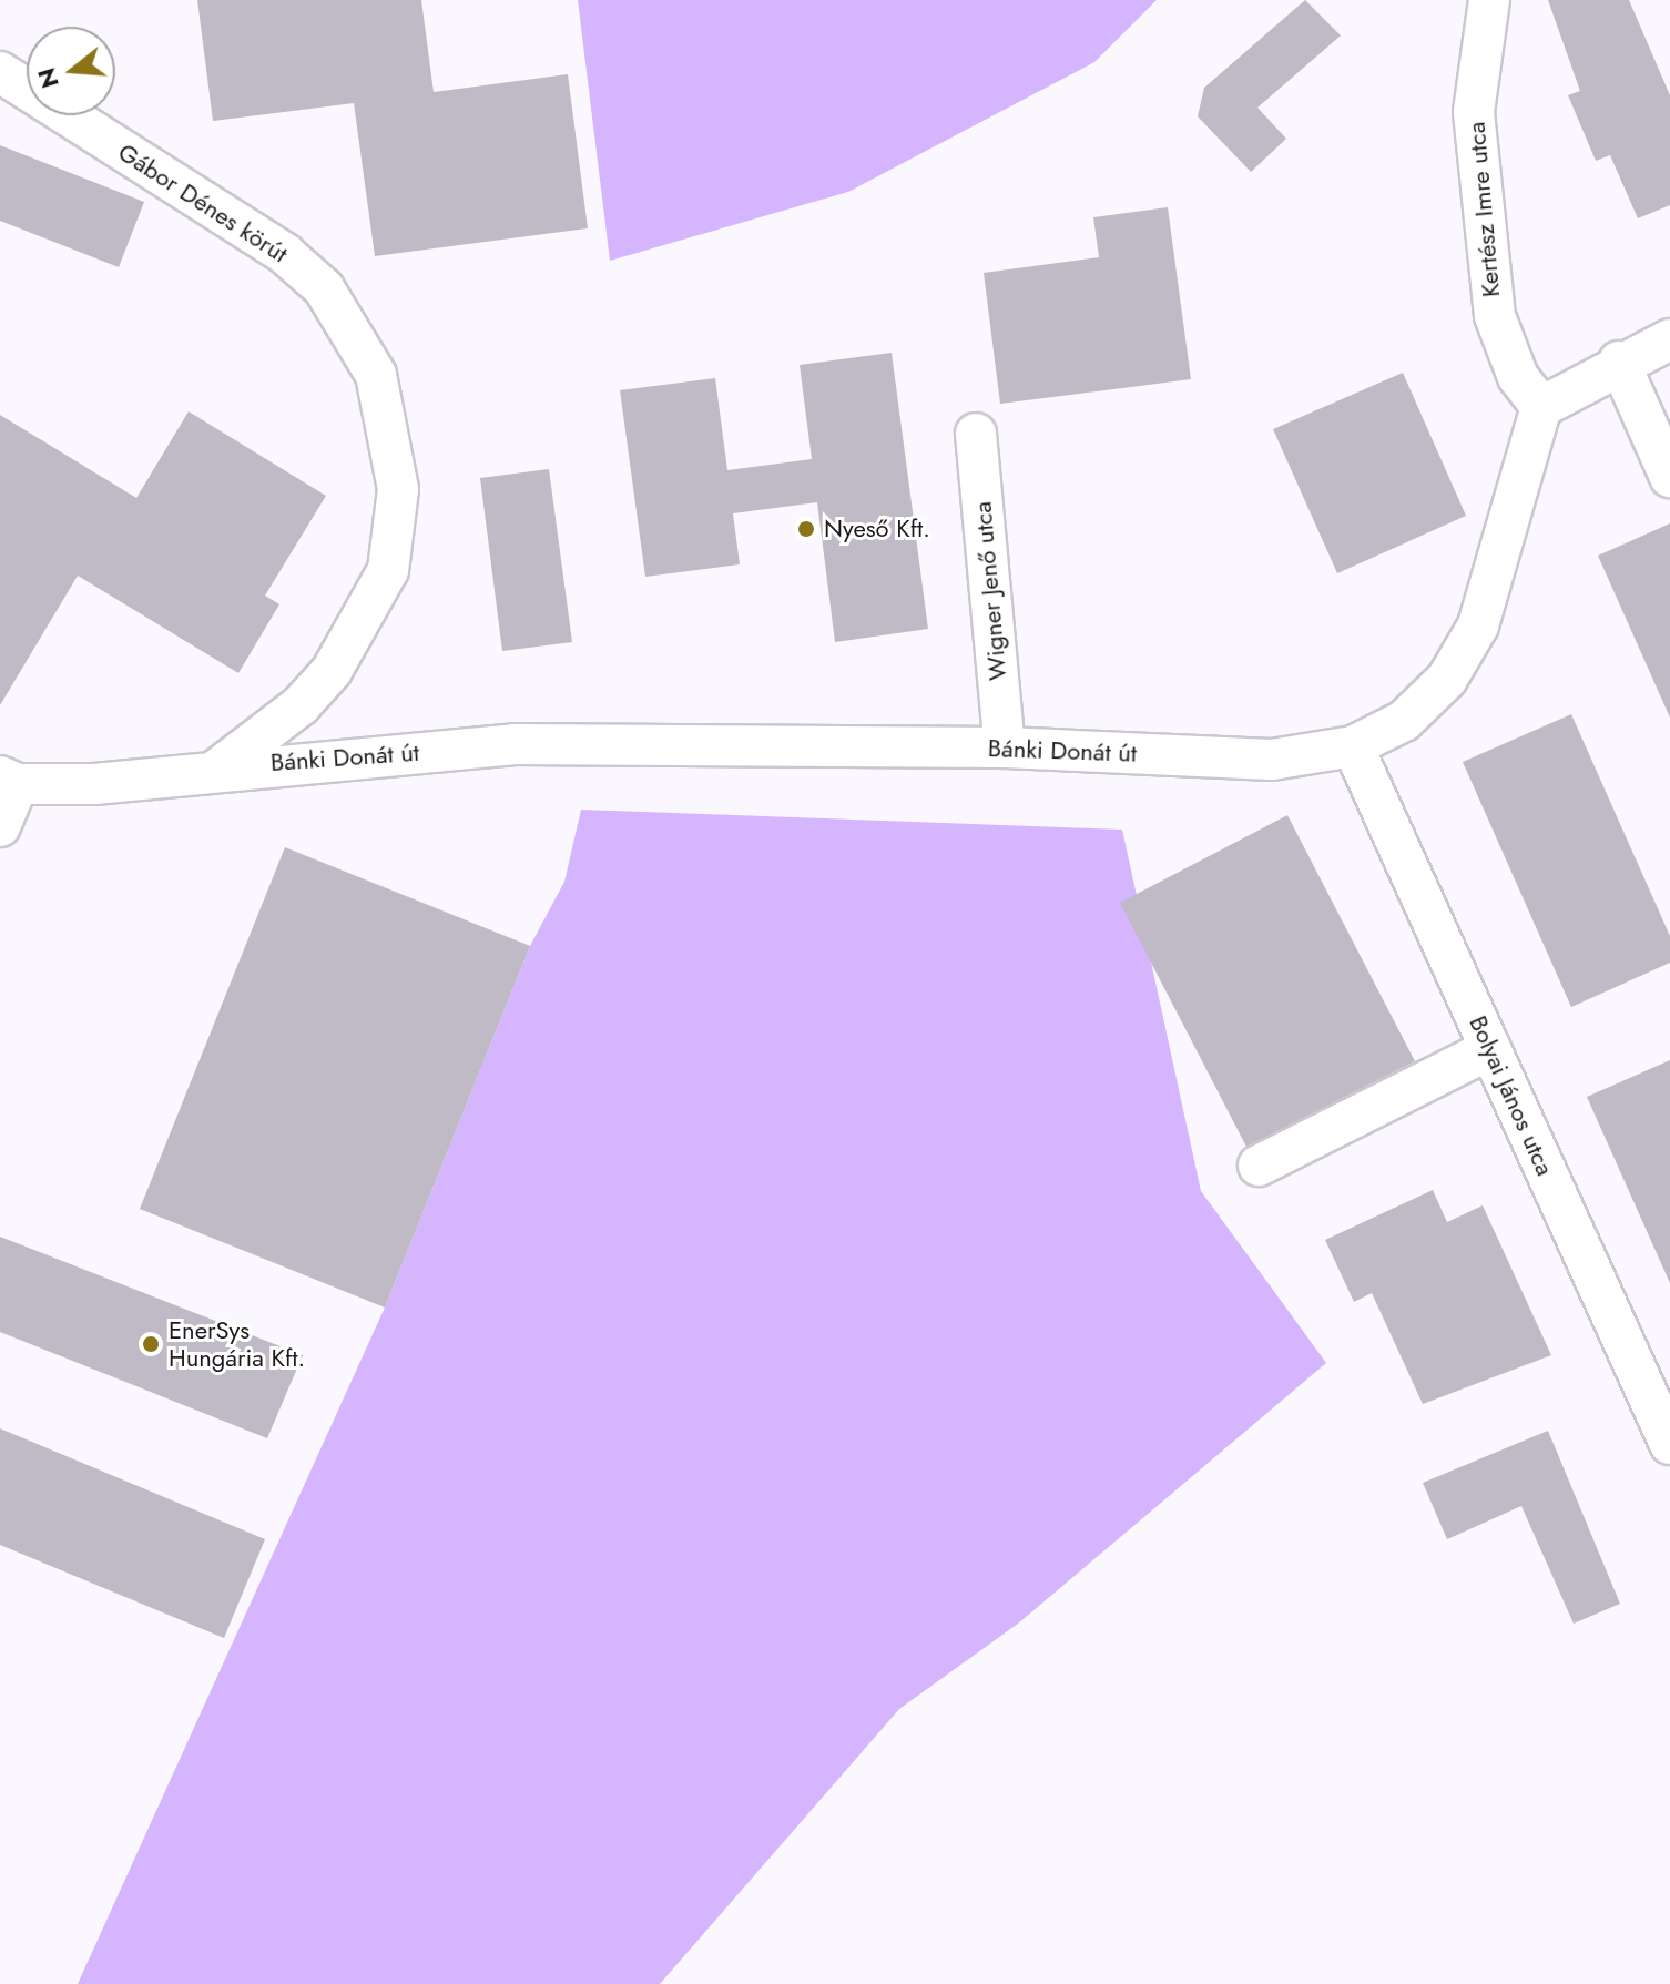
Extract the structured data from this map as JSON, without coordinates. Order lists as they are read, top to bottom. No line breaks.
{"streets":{"lane":["Gábor Dénes körút","Kertész Imre utca","Wigner Jenő utca","Bánki Donát út","Bolyai János utca"]},"crossings":[["Gábor Dénes körút","Bánki Donát út"],["Kertész Imre utca","Bánki Donát út"],["Wigner Jenő utca","Bánki Donát út"],["Bánki Donát út","Bolyai János utca"]],"places":["Nyeső Kft.","EnerSys Hungária Kft."],"north":"left"}
